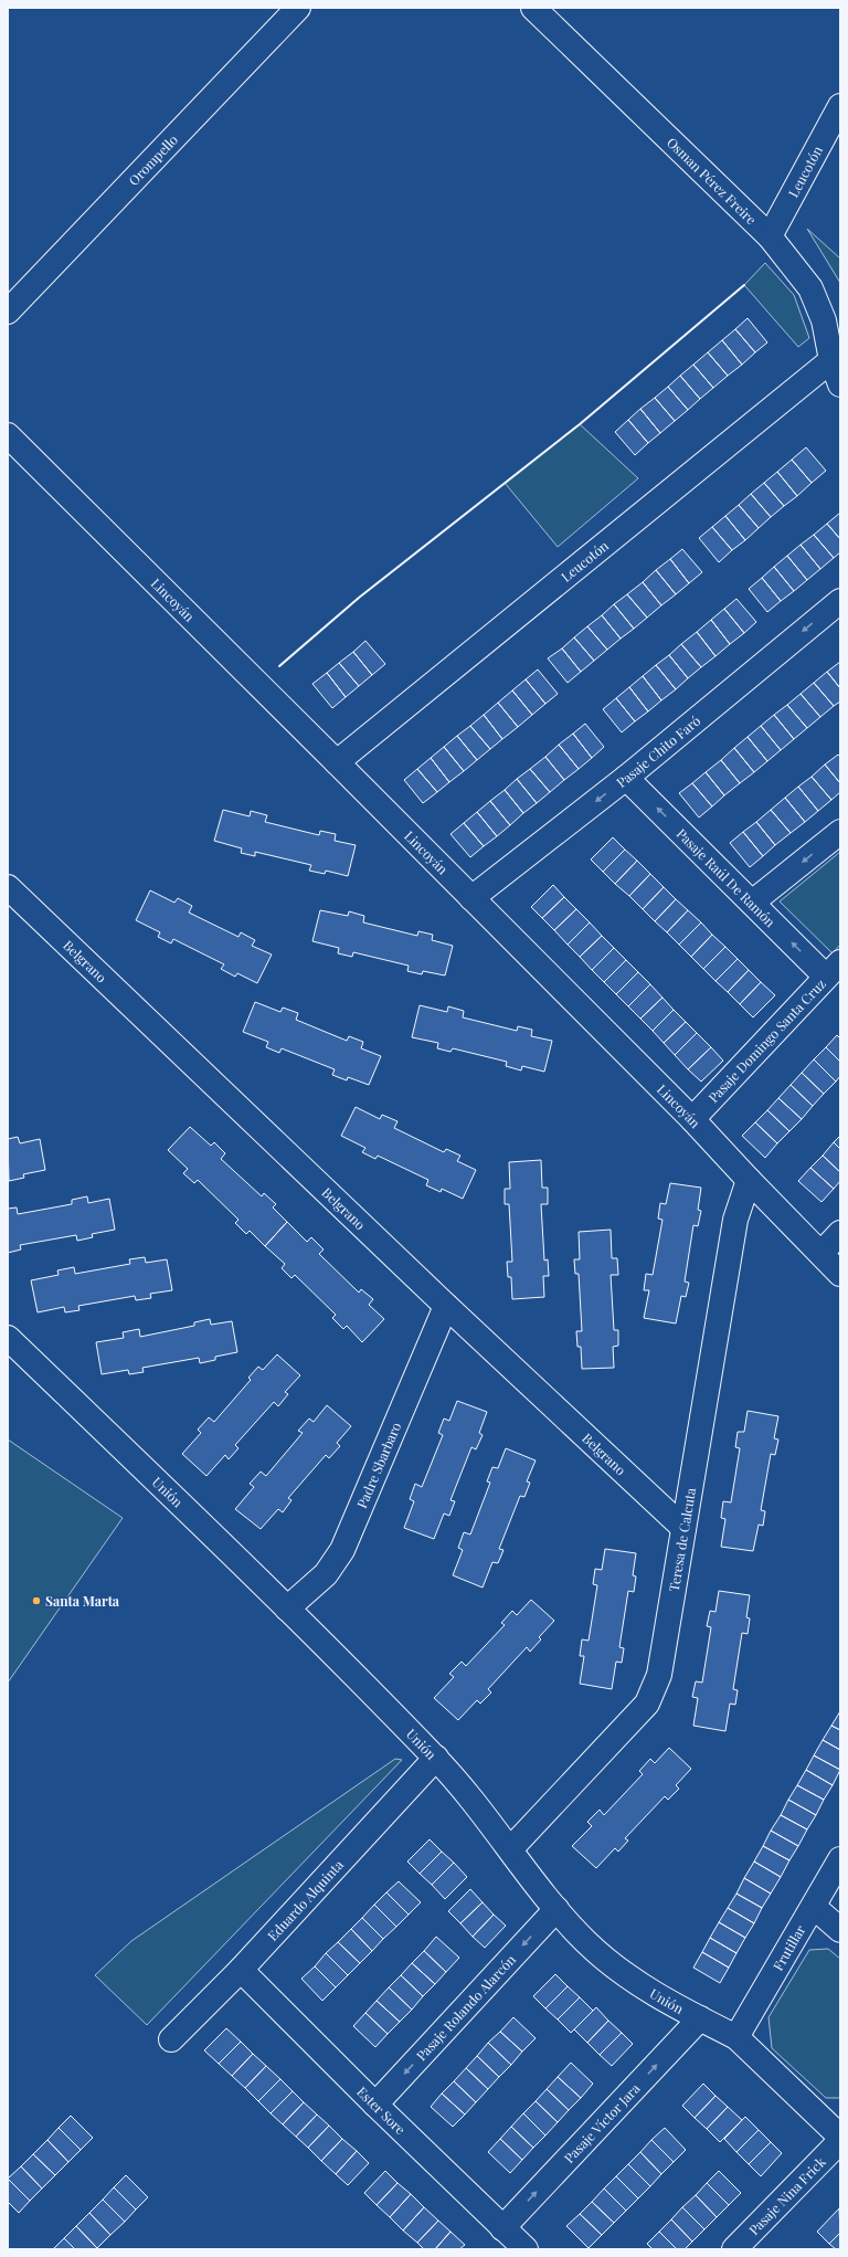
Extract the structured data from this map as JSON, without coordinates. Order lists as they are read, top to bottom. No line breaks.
{"streets":{"street":["Orompello","Leucotón","Osman Pérez Freire","Lincoyán","Pasaje Chito Faró","Pasaje Raúl De Ramón","Belgrano","Pasaje Domingo Santa Cruz","Padre Sbarbaro","Unión","Teresa de Calcuta","Eduardo Alquinta","Frutillar","Pasaje Rolando Alarcón","Ester Sore","Pasaje Víctor Jara","Pasaje Nina Frick"]},"crossings":[["Leucotón","Osman Pérez Freire"],["Leucotón","Lincoyán"],["Lincoyán","Pasaje Chito Faró"],["Lincoyán","Pasaje Domingo Santa Cruz"],["Lincoyán","Teresa de Calcuta"],["Pasaje Chito Faró","Pasaje Raúl De Ramón"],["Pasaje Raúl De Ramón","Pasaje Domingo Santa Cruz"],["Belgrano","Padre Sbarbaro"],["Belgrano","Teresa de Calcuta"],["Padre Sbarbaro","Unión"],["Unión","Teresa de Calcuta"],["Unión","Eduardo Alquinta"],["Unión","Frutillar"],["Unión","Pasaje Rolando Alarcón"],["Unión","Pasaje Víctor Jara"],["Eduardo Alquinta","Ester Sore"],["Pasaje Rolando Alarcón","Ester Sore"],["Ester Sore","Pasaje Víctor Jara"]],"one_way":["Pasaje Chito Faró","Pasaje Raúl De Ramón","Pasaje Rolando Alarcón","Pasaje Víctor Jara"],"places":["Santa Marta"]}
